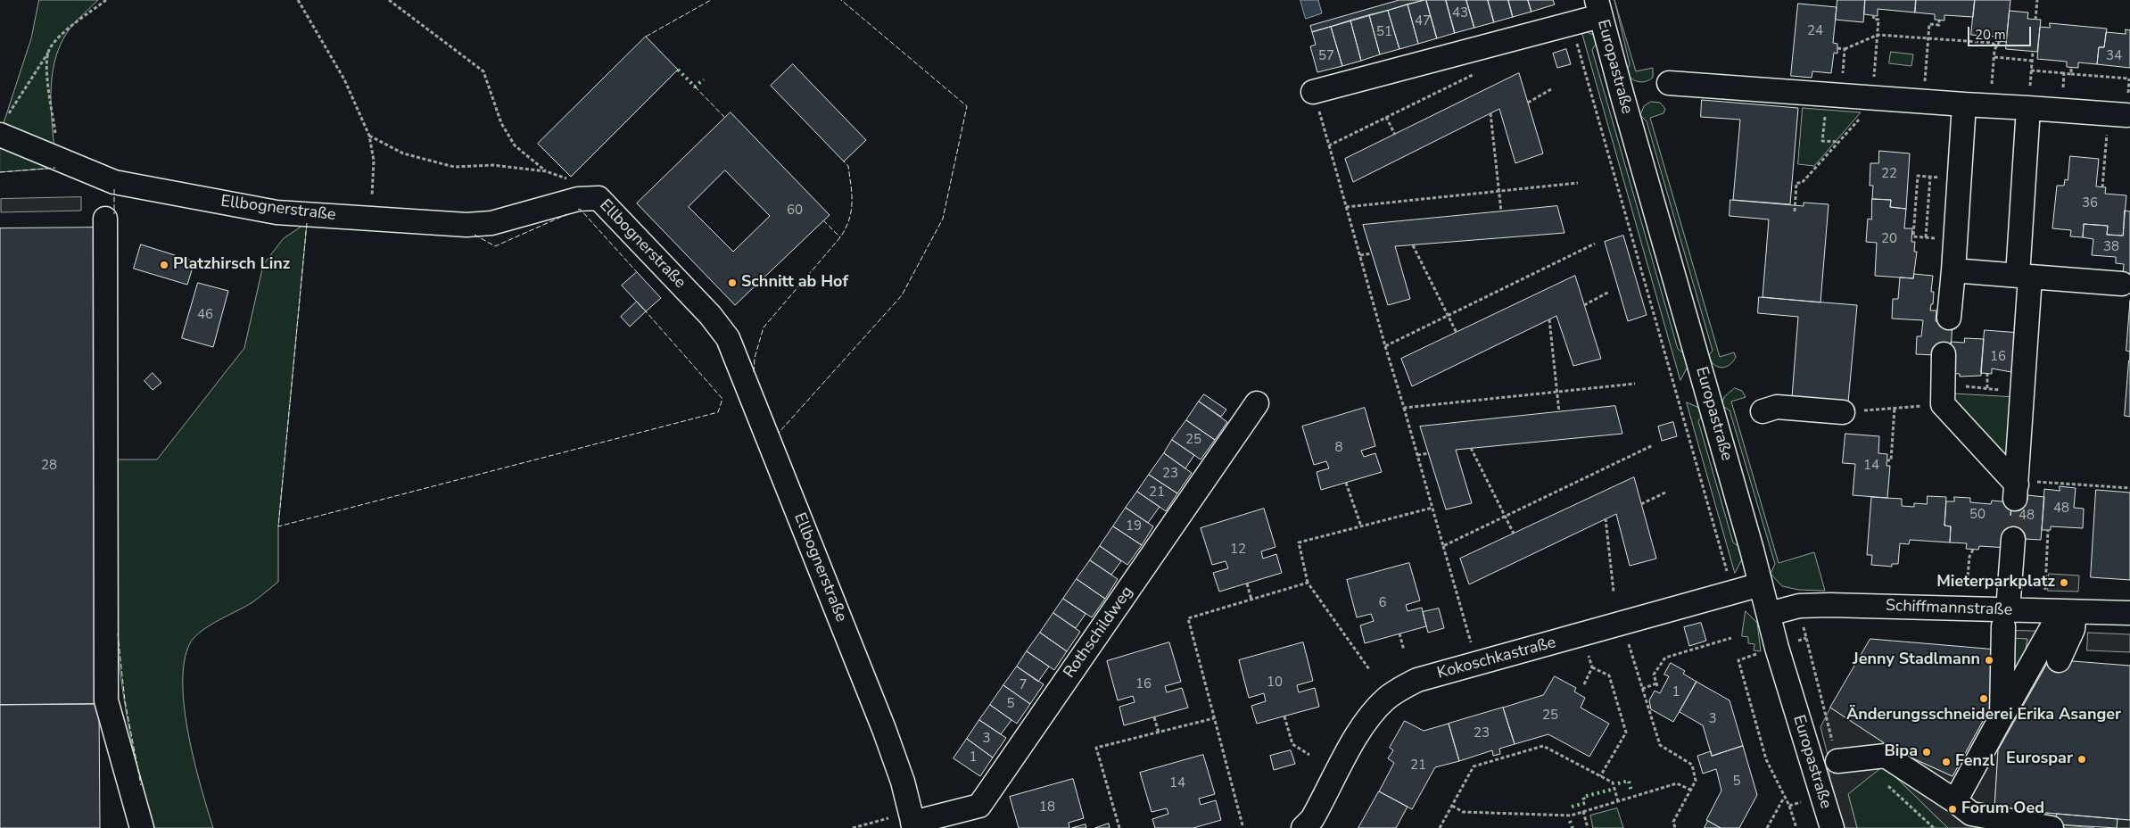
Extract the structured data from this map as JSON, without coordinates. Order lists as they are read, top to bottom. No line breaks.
{"streets":{"street":["Europastraße","Ellbognerstraße","Schiffmannstraße","Rothschildweg","Kokoschkastraße"]},"crossings":[["Europastraße","Schiffmannstraße"],["Europastraße","Kokoschkastraße"],["Ellbognerstraße","Rothschildweg"]],"places":["Platzhirsch Linz","Schnitt ab Hof","Mieterparkplatz","Jenny Stadlmann","Änderungsschneiderei Erika Asanger","Bipa","Eurospar","Fenzl","Forum Oed"],"house_numbers":["43","47","24","51","57","34","22","36","60","20","38","46","16","25","8","28","14","23","21","48","50","48","19","12","6","10","16","7","1","5","25","3","23","3","1","21","5","14","18"],"scale_bar":"20 m"}
